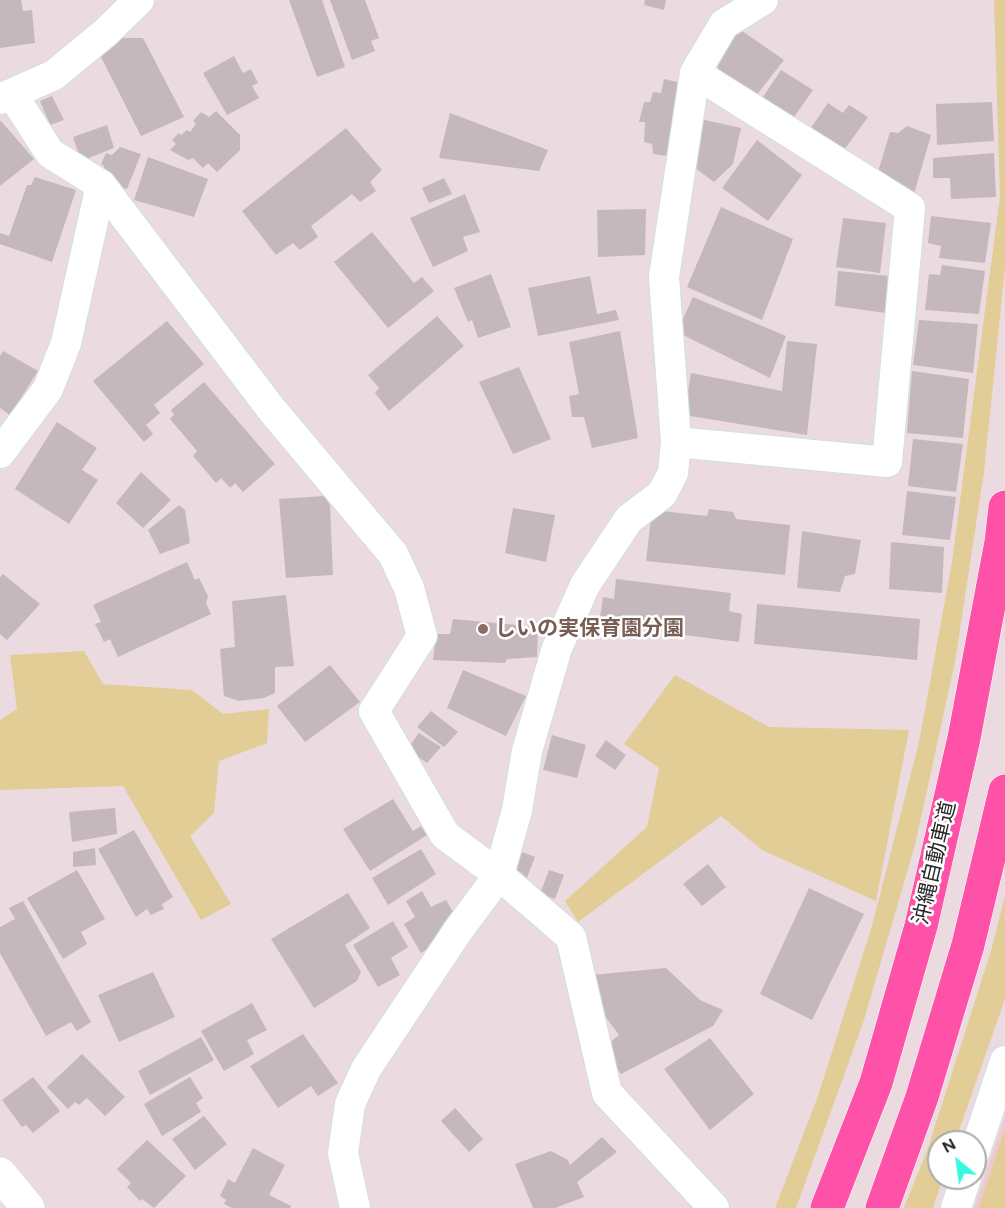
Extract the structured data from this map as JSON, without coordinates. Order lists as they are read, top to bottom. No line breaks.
{"streets":{"highway":["沖縄自動車道"]},"places":["しいの実保育園分園"],"north":"top left"}
